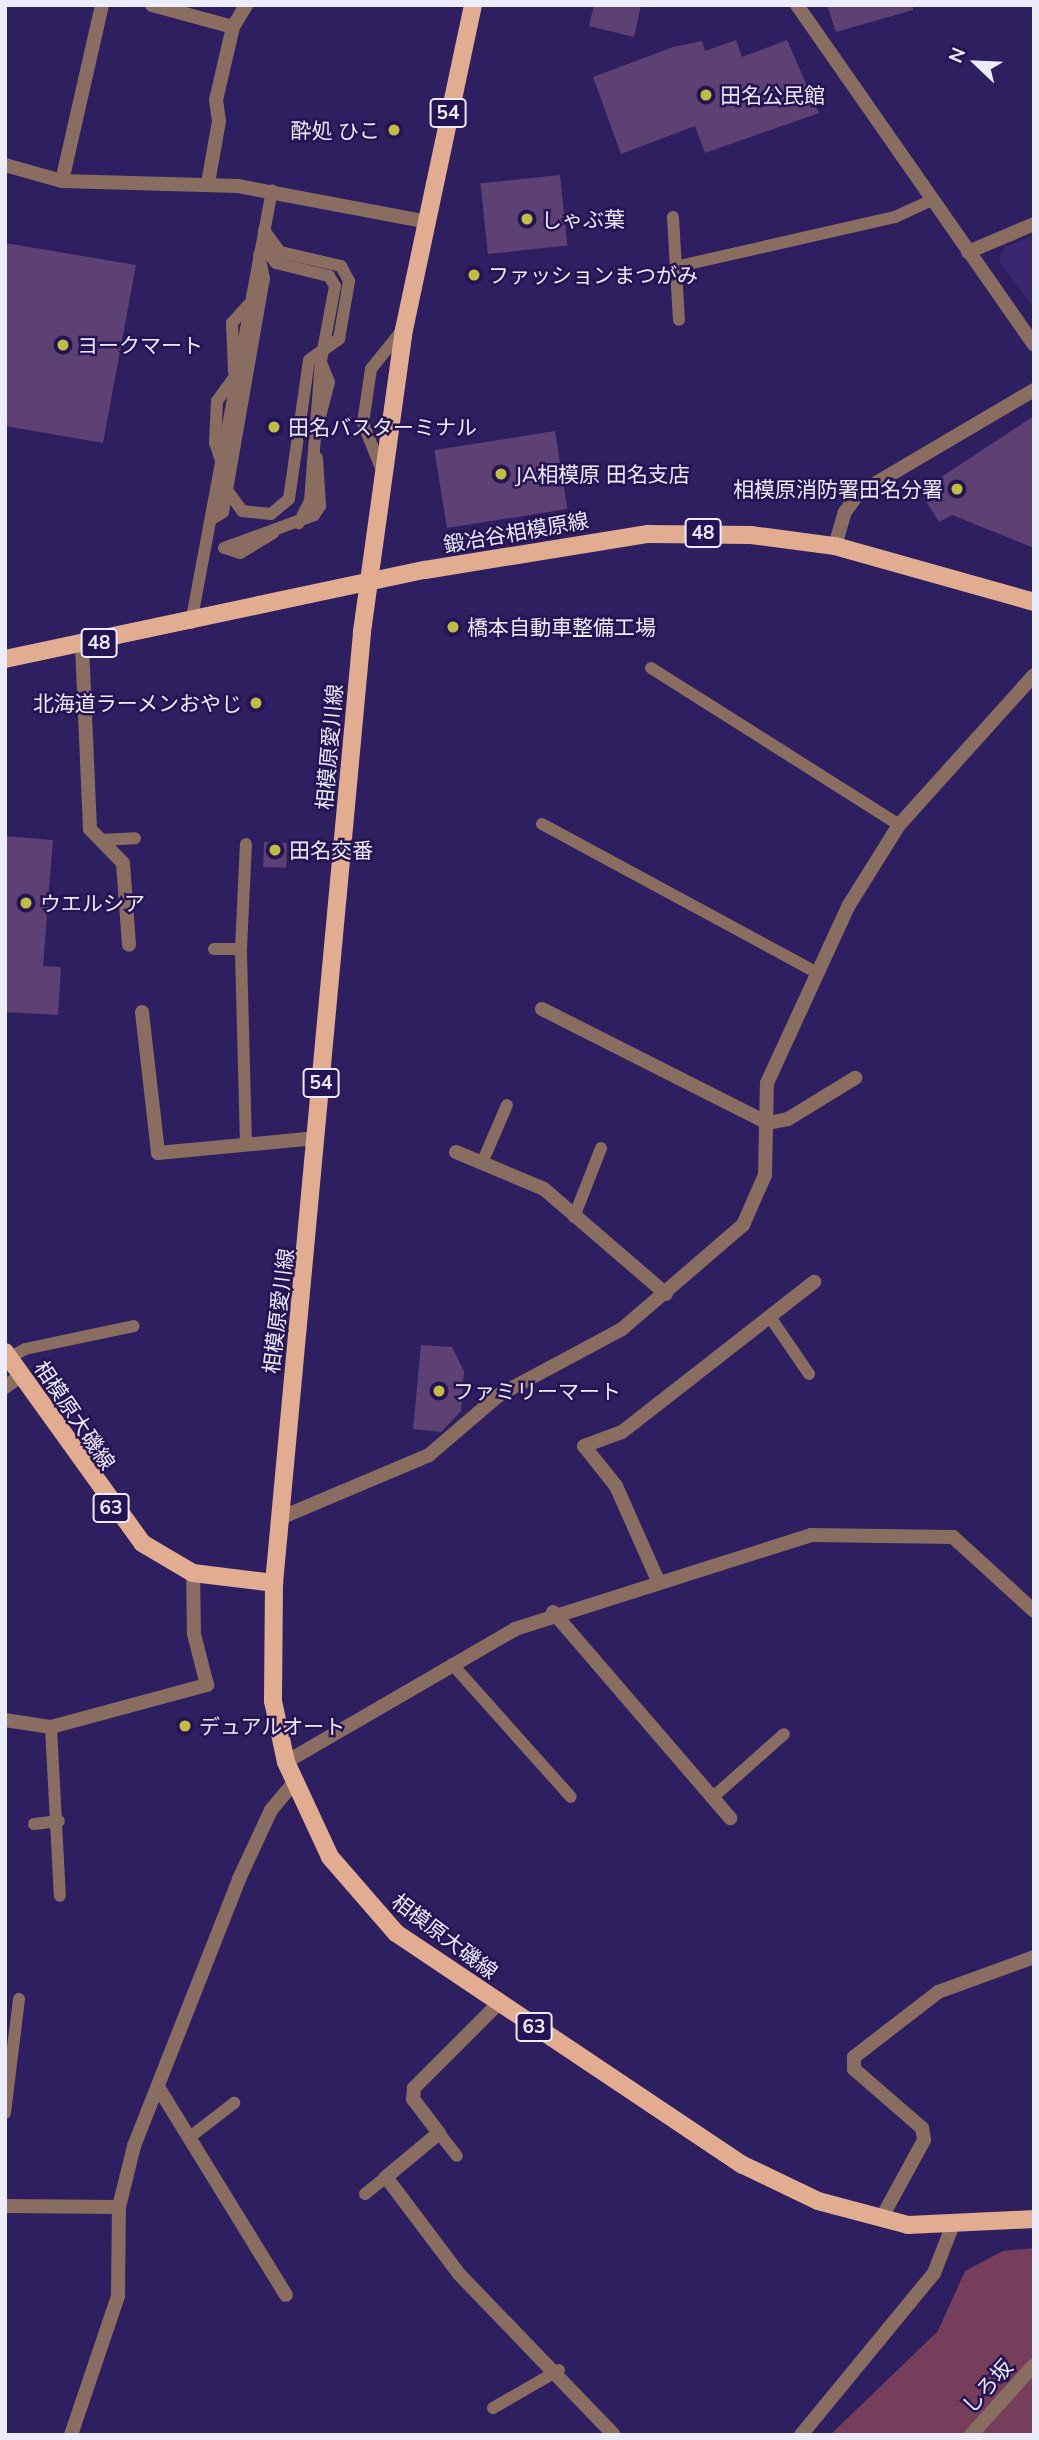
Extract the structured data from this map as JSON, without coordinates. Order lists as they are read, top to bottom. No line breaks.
{"streets":{"main road":["54","鍛冶谷相模原線","48","相模原愛川線","相模原大磯線","63"],"street":["しろ坂"]},"crossings":[["鍛冶谷相模原線","相模原愛川線"],["相模原愛川線","相模原大磯線"]],"places":["田名公民館","酔処 ひこ","しゃぶ葉","ファッションまつがみ","ヨークマート","田名バスターミナル","JA相模原 田名支店","相模原消防署田名分署","橋本自動車整備工場","北海道ラーメンおやじ","田名交番","ウエルシア","ファミリーマート","デュアルオート"],"north":"top left"}
